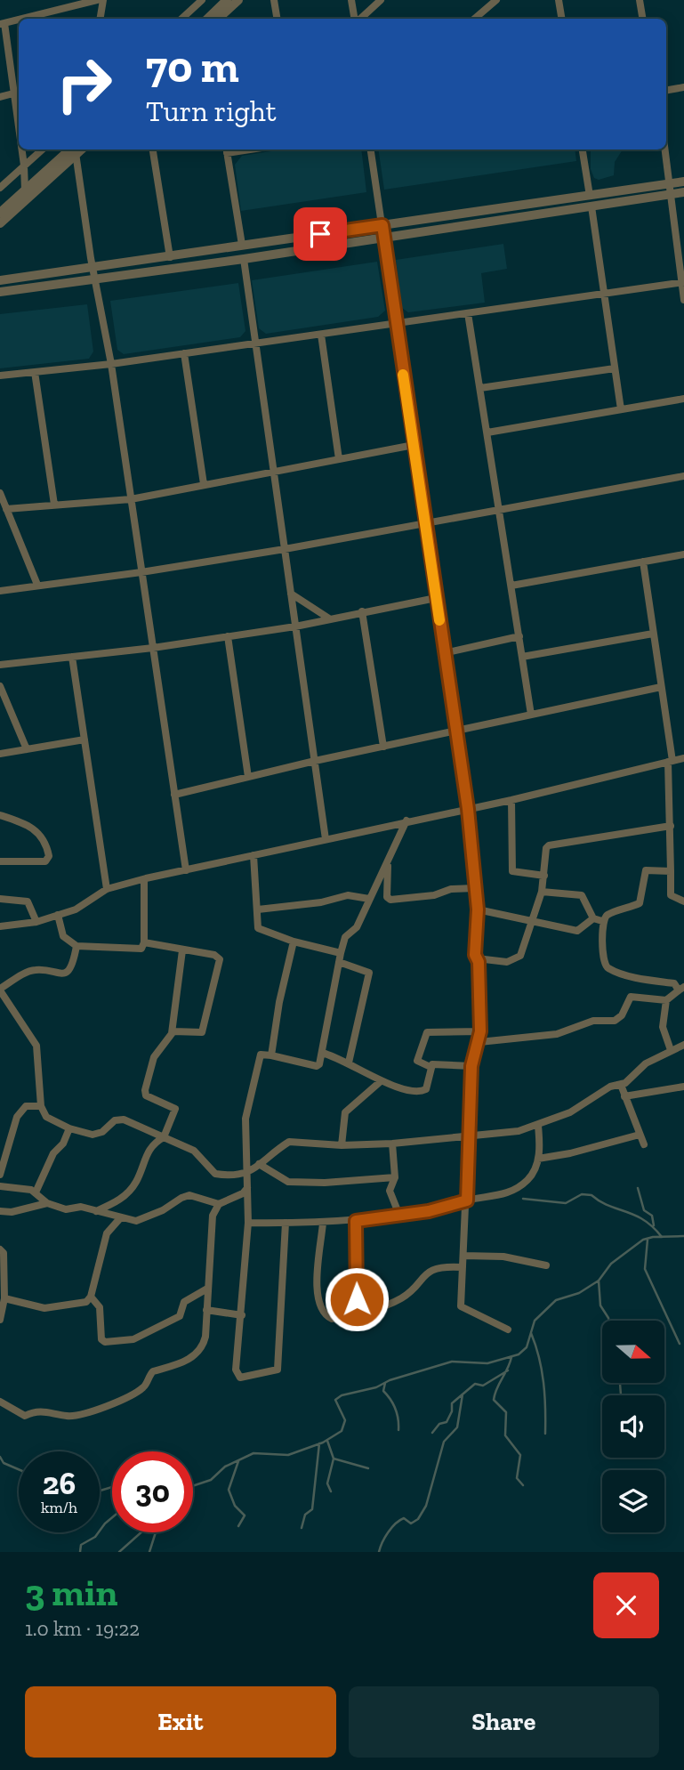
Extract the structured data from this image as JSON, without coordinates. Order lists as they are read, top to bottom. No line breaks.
{"north":"right","page":{"turn":["70 m","Turn right"],"speed":"26 km/h","limit":"30","heading":["3 min","1.0 km · 19:22"],"buttons":["Exit","Share"]}}
